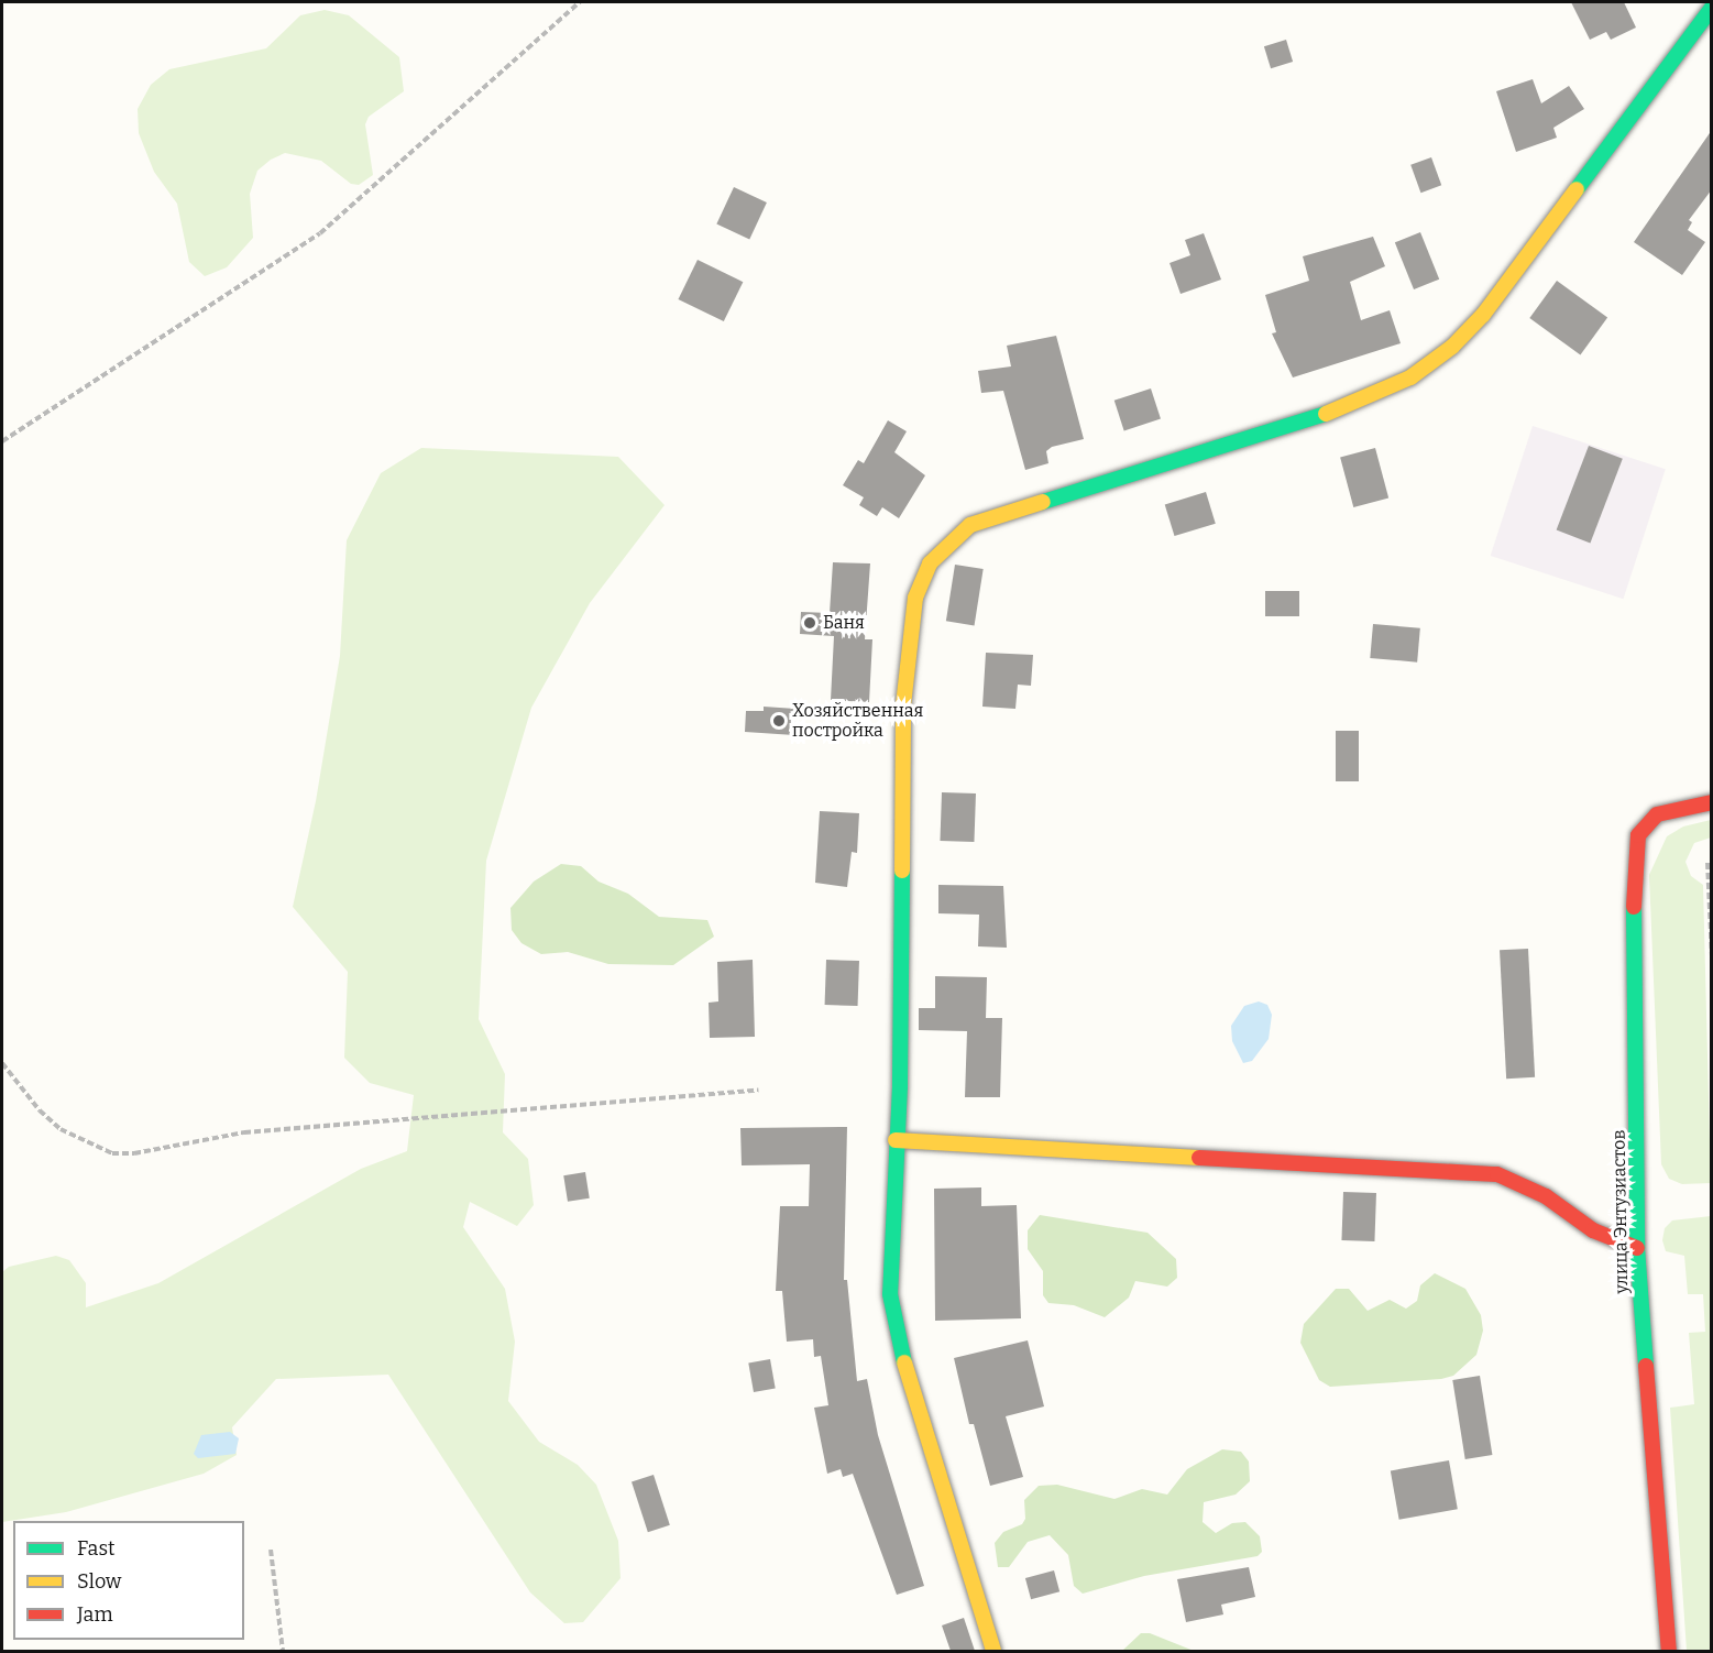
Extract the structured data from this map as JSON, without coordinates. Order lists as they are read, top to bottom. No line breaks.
{"streets":{"street":["улица Энтузиастов"]},"places":["Баня","Хозяйственная постройка"],"legend":["Fast","Slow","Jam"]}
